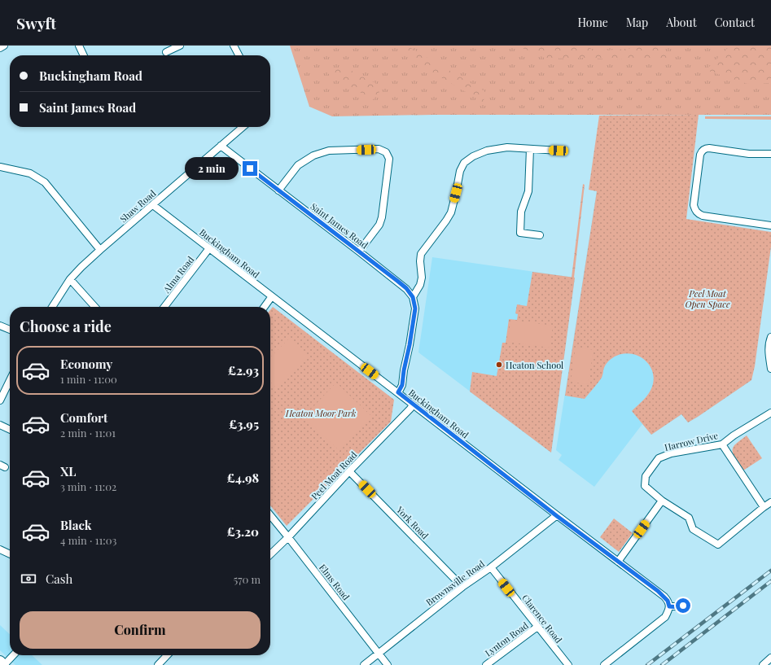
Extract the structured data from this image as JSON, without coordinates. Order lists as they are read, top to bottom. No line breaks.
{"streets":{"street":["Shaw Road","Saint James Road","Buckingham Road","Alma Road","Harrow Drive","Peel Moat Road","York Road","Elms Road","Brownsville Road","Clarence Road","Lynton Road"]},"crossings":[["Shaw Road","Saint James Road"],["Shaw Road","Buckingham Road"],["Buckingham Road","Alma Road"],["Buckingham Road","Peel Moat Road"],["Buckingham Road","Brownsville Road"],["Peel Moat Road","York Road"],["Peel Moat Road","Elms Road"],["York Road","Brownsville Road"],["Elms Road","Brownsville Road"],["Brownsville Road","Clarence Road"],["Clarence Road","Lynton Road"]],"parks":["Peel Moat Open Space","Heaton Moor Park"],"places":["Heaton School"],"page":{"header":"Swyft","nav":["Home","Map","About","Contact"],"banner":["Buckingham Road","Saint James Road"],"bubble":"2 min","heading":"Choose a ride","list":[{"name":"Economy","note":"1 min · 11:00","value":"£2.93"},{"name":"Comfort","note":"2 min · 11:01","value":"£3.95"},{"name":"XL","note":"3 min · 11:02","value":"£4.98"},{"name":"Black","note":"4 min · 11:03","value":"£3.20"}],"pay":["Cash","570 m"],"buttons":"Confirm"}}
